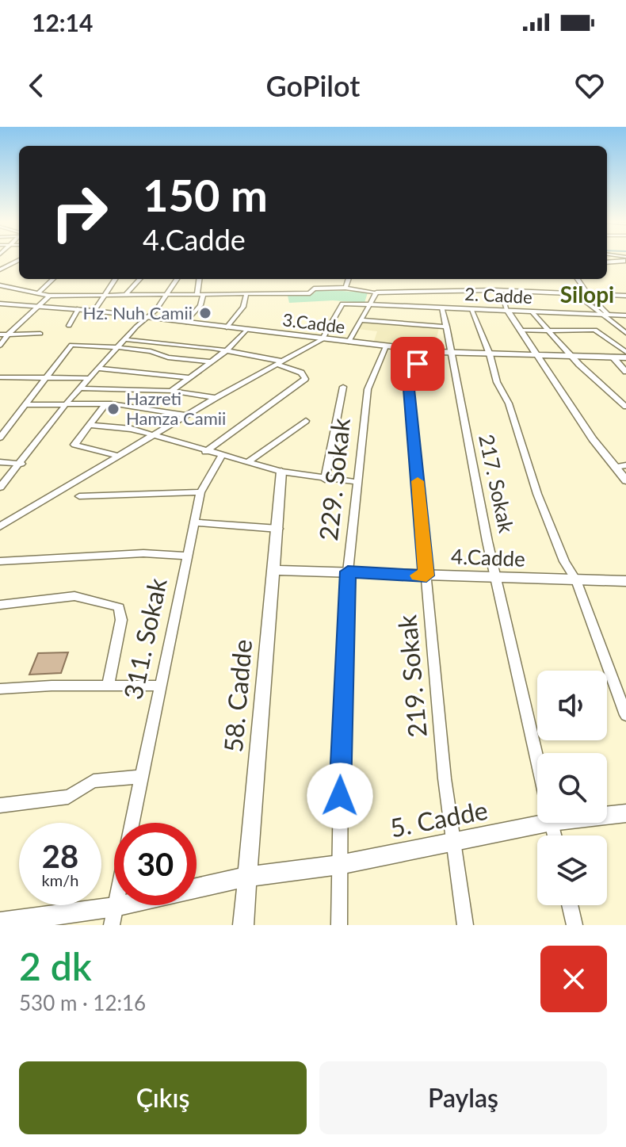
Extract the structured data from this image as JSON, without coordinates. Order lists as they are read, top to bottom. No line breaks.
{"streets":{"street":["2. Cadde","3.Cadde","229. Sokak","217. Sokak","4.Cadde","311. Sokak","219. Sokak","58. Cadde","5. Cadde"]},"crossings":[["2. Cadde","217. Sokak"],["3.Cadde","229. Sokak"],["3.Cadde","217. Sokak"],["3.Cadde","219. Sokak"],["229. Sokak","4.Cadde"],["229. Sokak","5. Cadde"],["217. Sokak","4.Cadde"],["4.Cadde","219. Sokak"],["4.Cadde","58. Cadde"],["219. Sokak","5. Cadde"],["58. Cadde","5. Cadde"]],"districts":["Silopi"],"places":["Hz. Nuh Camii","Hazreti Hamza Camii"],"page":{"status":"12:14","header":"GoPilot","turn":["150 m","4.Cadde"],"speed":"28 km/h","limit":"30","heading":["2 dk","530 m · 12:16"],"buttons":["Çıkış","Paylaş"]}}
